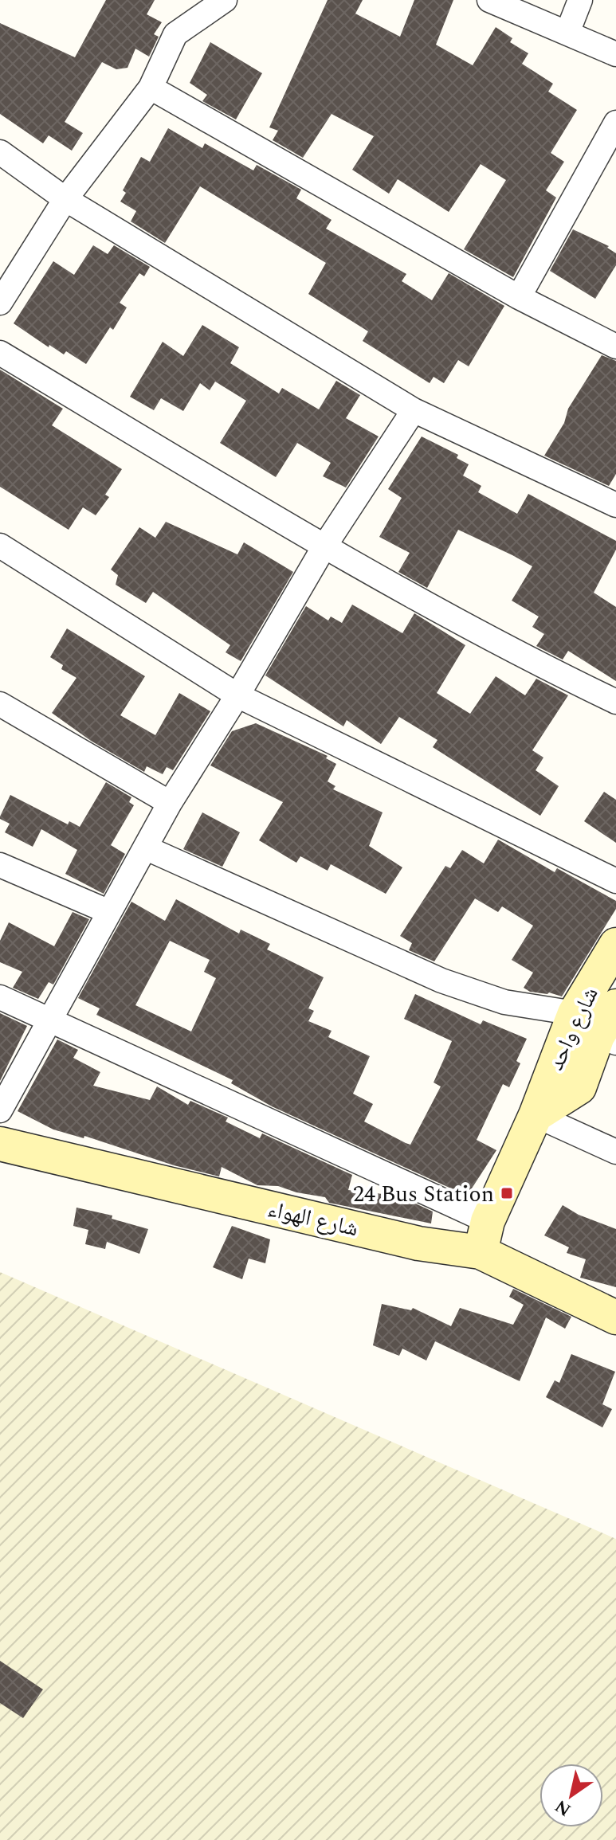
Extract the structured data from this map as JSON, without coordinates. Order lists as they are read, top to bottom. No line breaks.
{"streets":{"street":["شارع واحد","شارع الهواء"]},"crossings":[["شارع واحد","شارع الهواء"]],"places":{"transit":["24 Bus Station"]},"north":"bottom left"}
